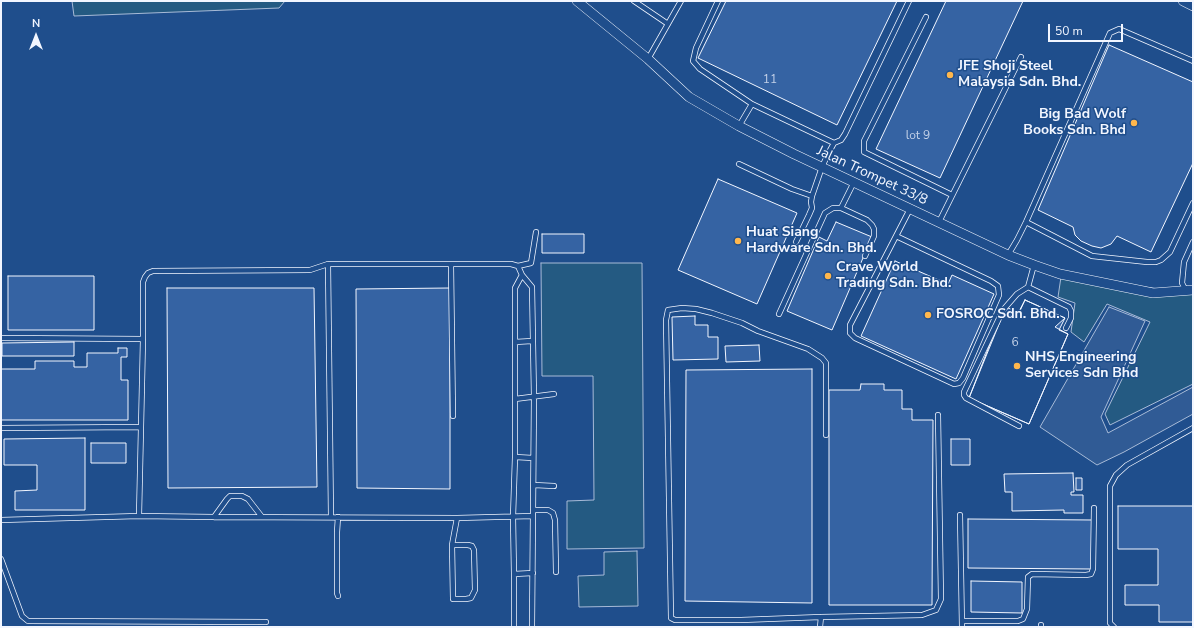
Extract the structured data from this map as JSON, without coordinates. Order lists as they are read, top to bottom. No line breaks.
{"streets":{"street":["Jalan Trompet 33/8"]},"places":["JFE Shoji Steel Malaysia Sdn. Bhd.","Big Bad Wolf Books Sdn. Bhd","Huat Siang Hardware Sdn. Bhd.","Crave World Trading Sdn. Bhd.","FOSROC Sdn. Bhd.","NHS Engineering Services Sdn Bhd"],"house_numbers":["11","lot 9","6"],"scale_bar":"50 m","north":"top"}
